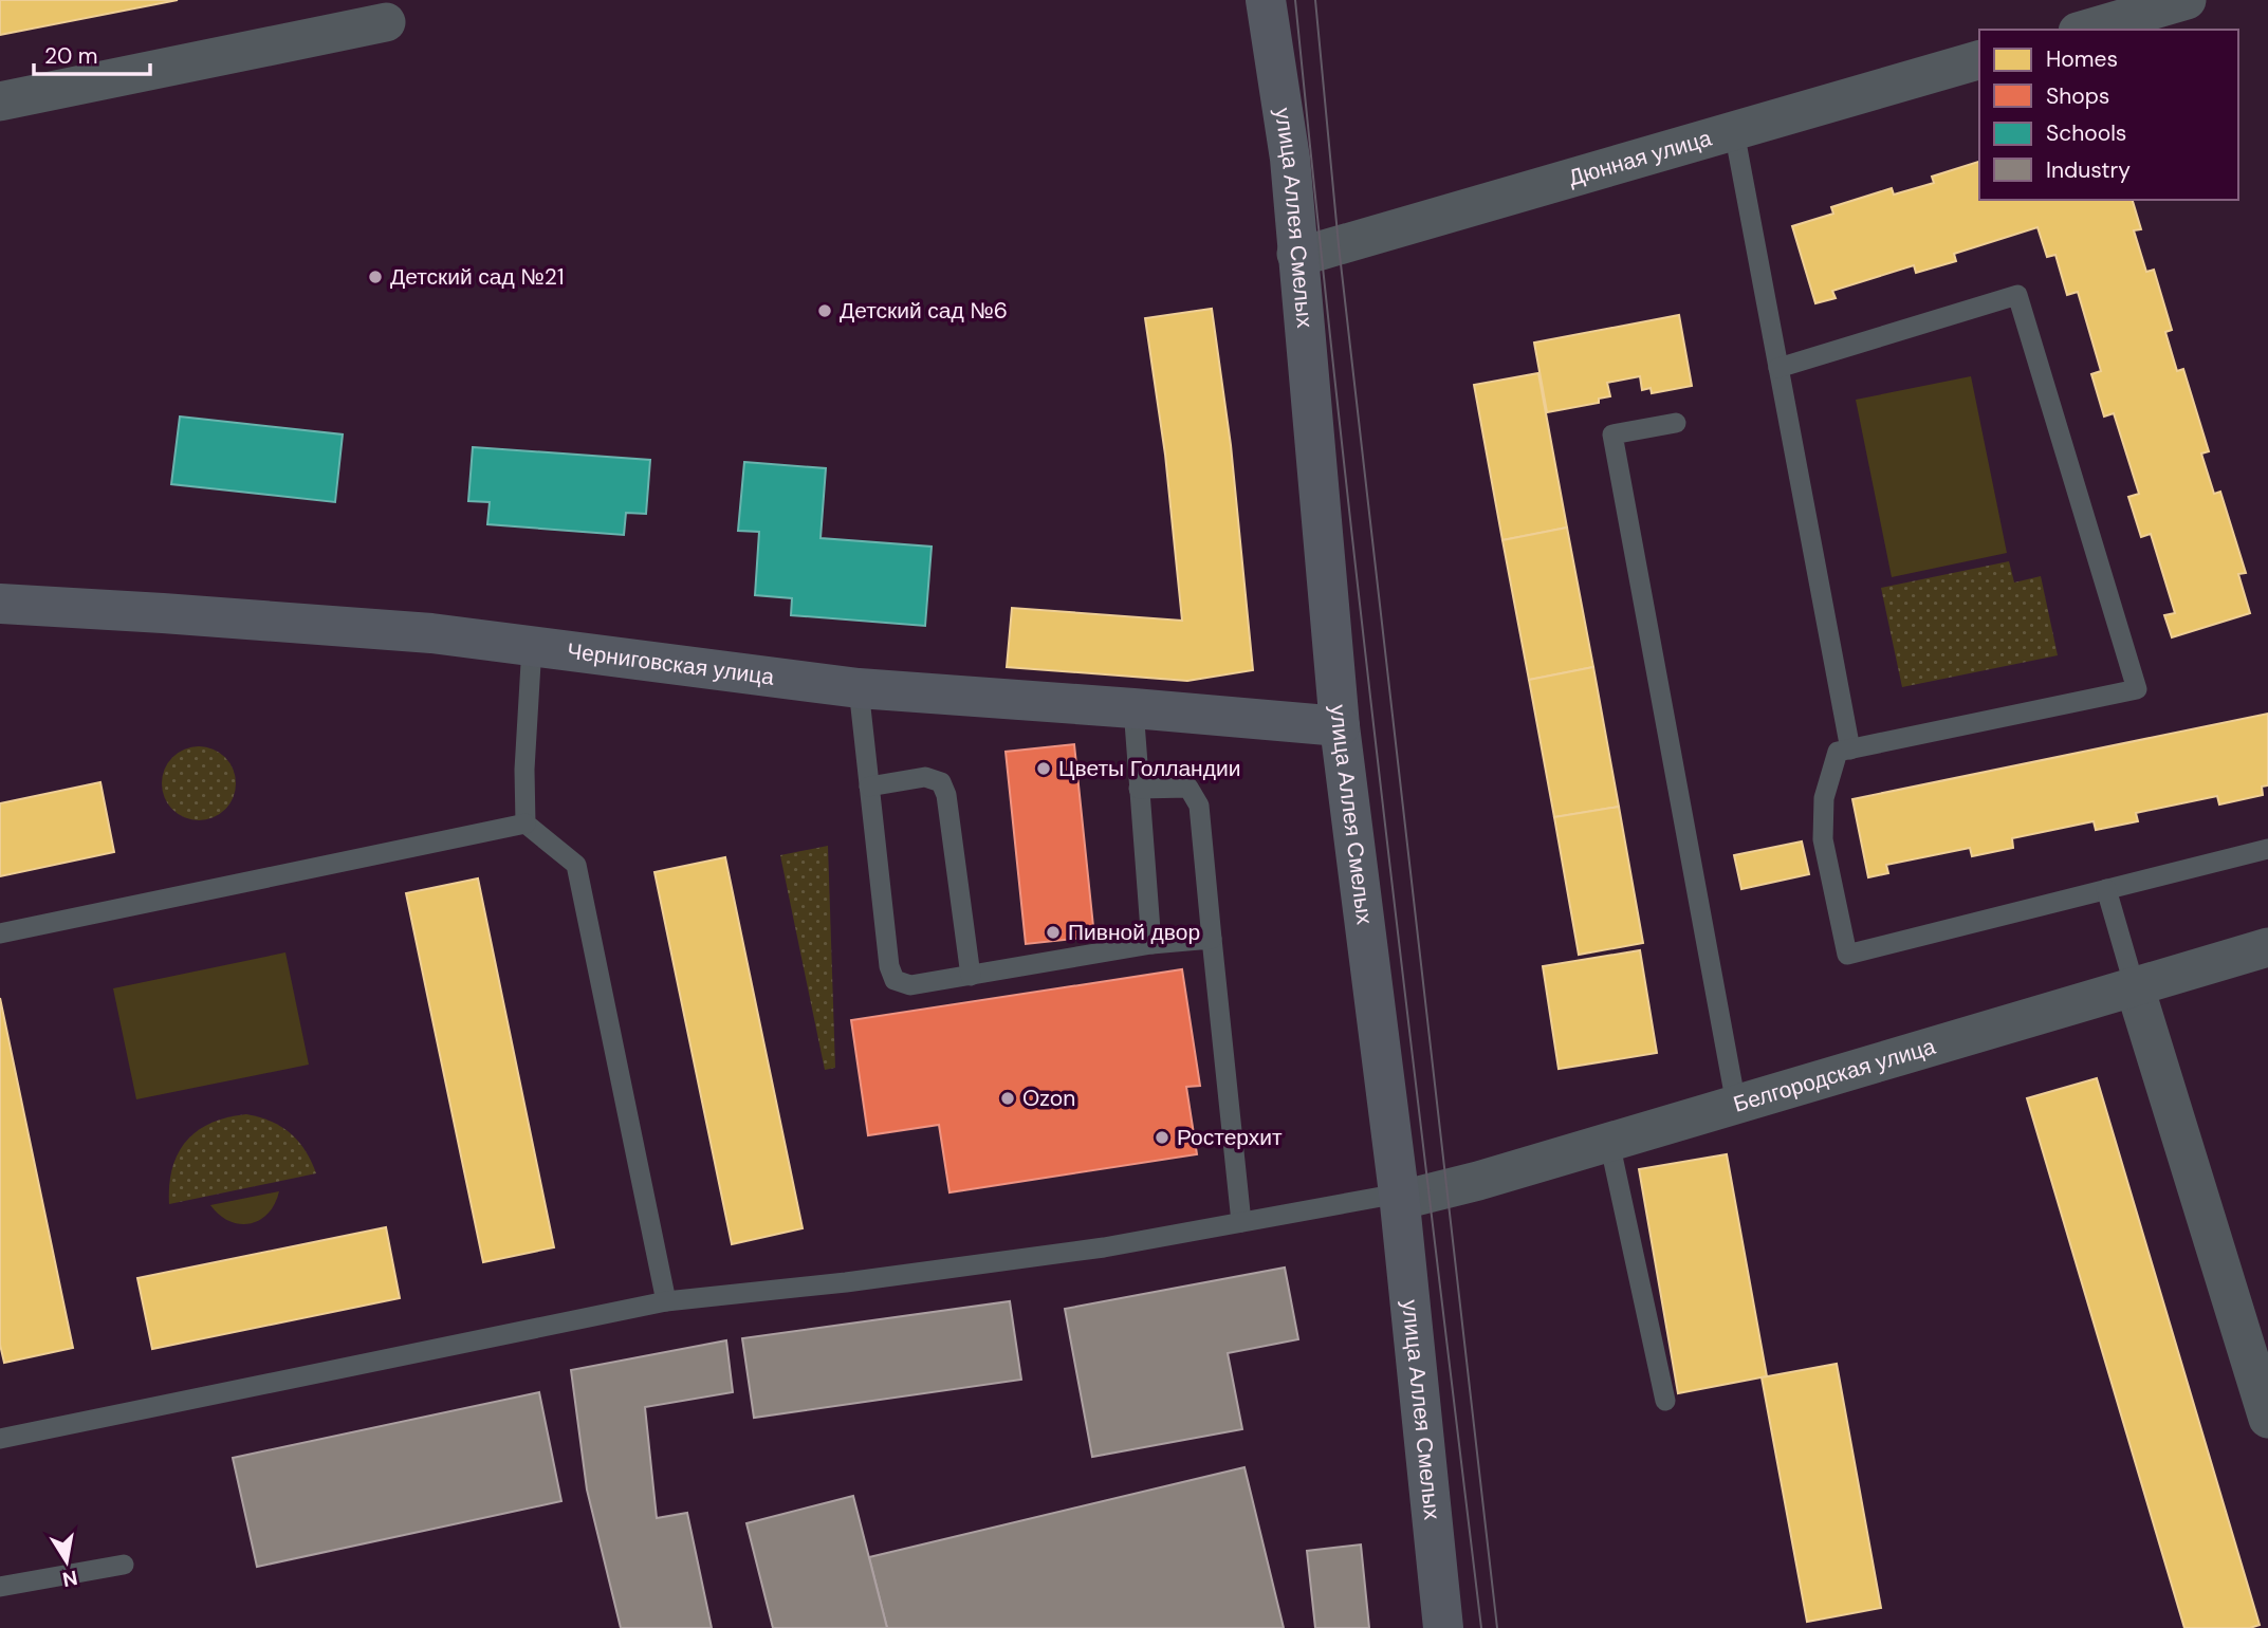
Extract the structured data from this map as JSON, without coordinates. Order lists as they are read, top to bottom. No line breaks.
{"streets":{"main road":["улица Аллея Смелых","Черниговская улица"],"street":["Дюнная улица","Белгородская улица"]},"crossings":[["Дюнная улица","улица Аллея Смелых"],["улица Аллея Смелых","Черниговская улица"],["улица Аллея Смелых","Белгородская улица"]],"places":["Детский сад №21","Детский сад №6","Цветы Голландии","Пивной двор","Ozon","Ростерхит"],"legend":["Homes","Shops","Schools","Industry"],"scale_bar":"20 m","north":"bottom"}
